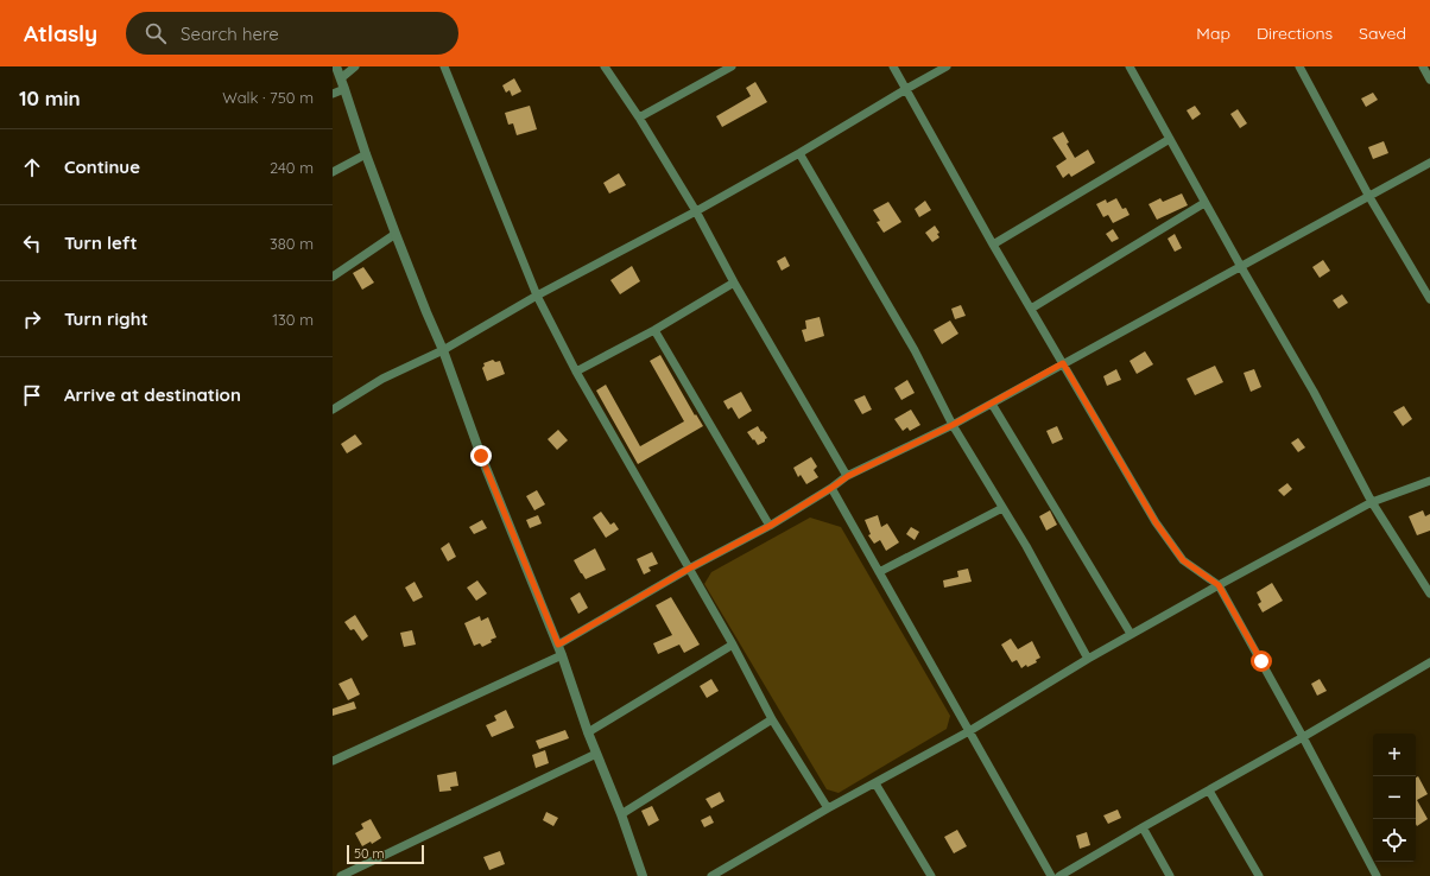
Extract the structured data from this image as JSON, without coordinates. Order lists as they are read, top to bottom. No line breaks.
{"scale_bar":"50 m","page":{"header":"Atlasly","search":"Search here","nav":["Map","Directions","Saved"],"heading":["10 min","Walk · 750 m"],"list":[["Continue","240 m"],["Turn left","380 m"],["Turn right","130 m"],"Arrive at destination"],"map_buttons":["+","−"],"scale":"50 m"}}
